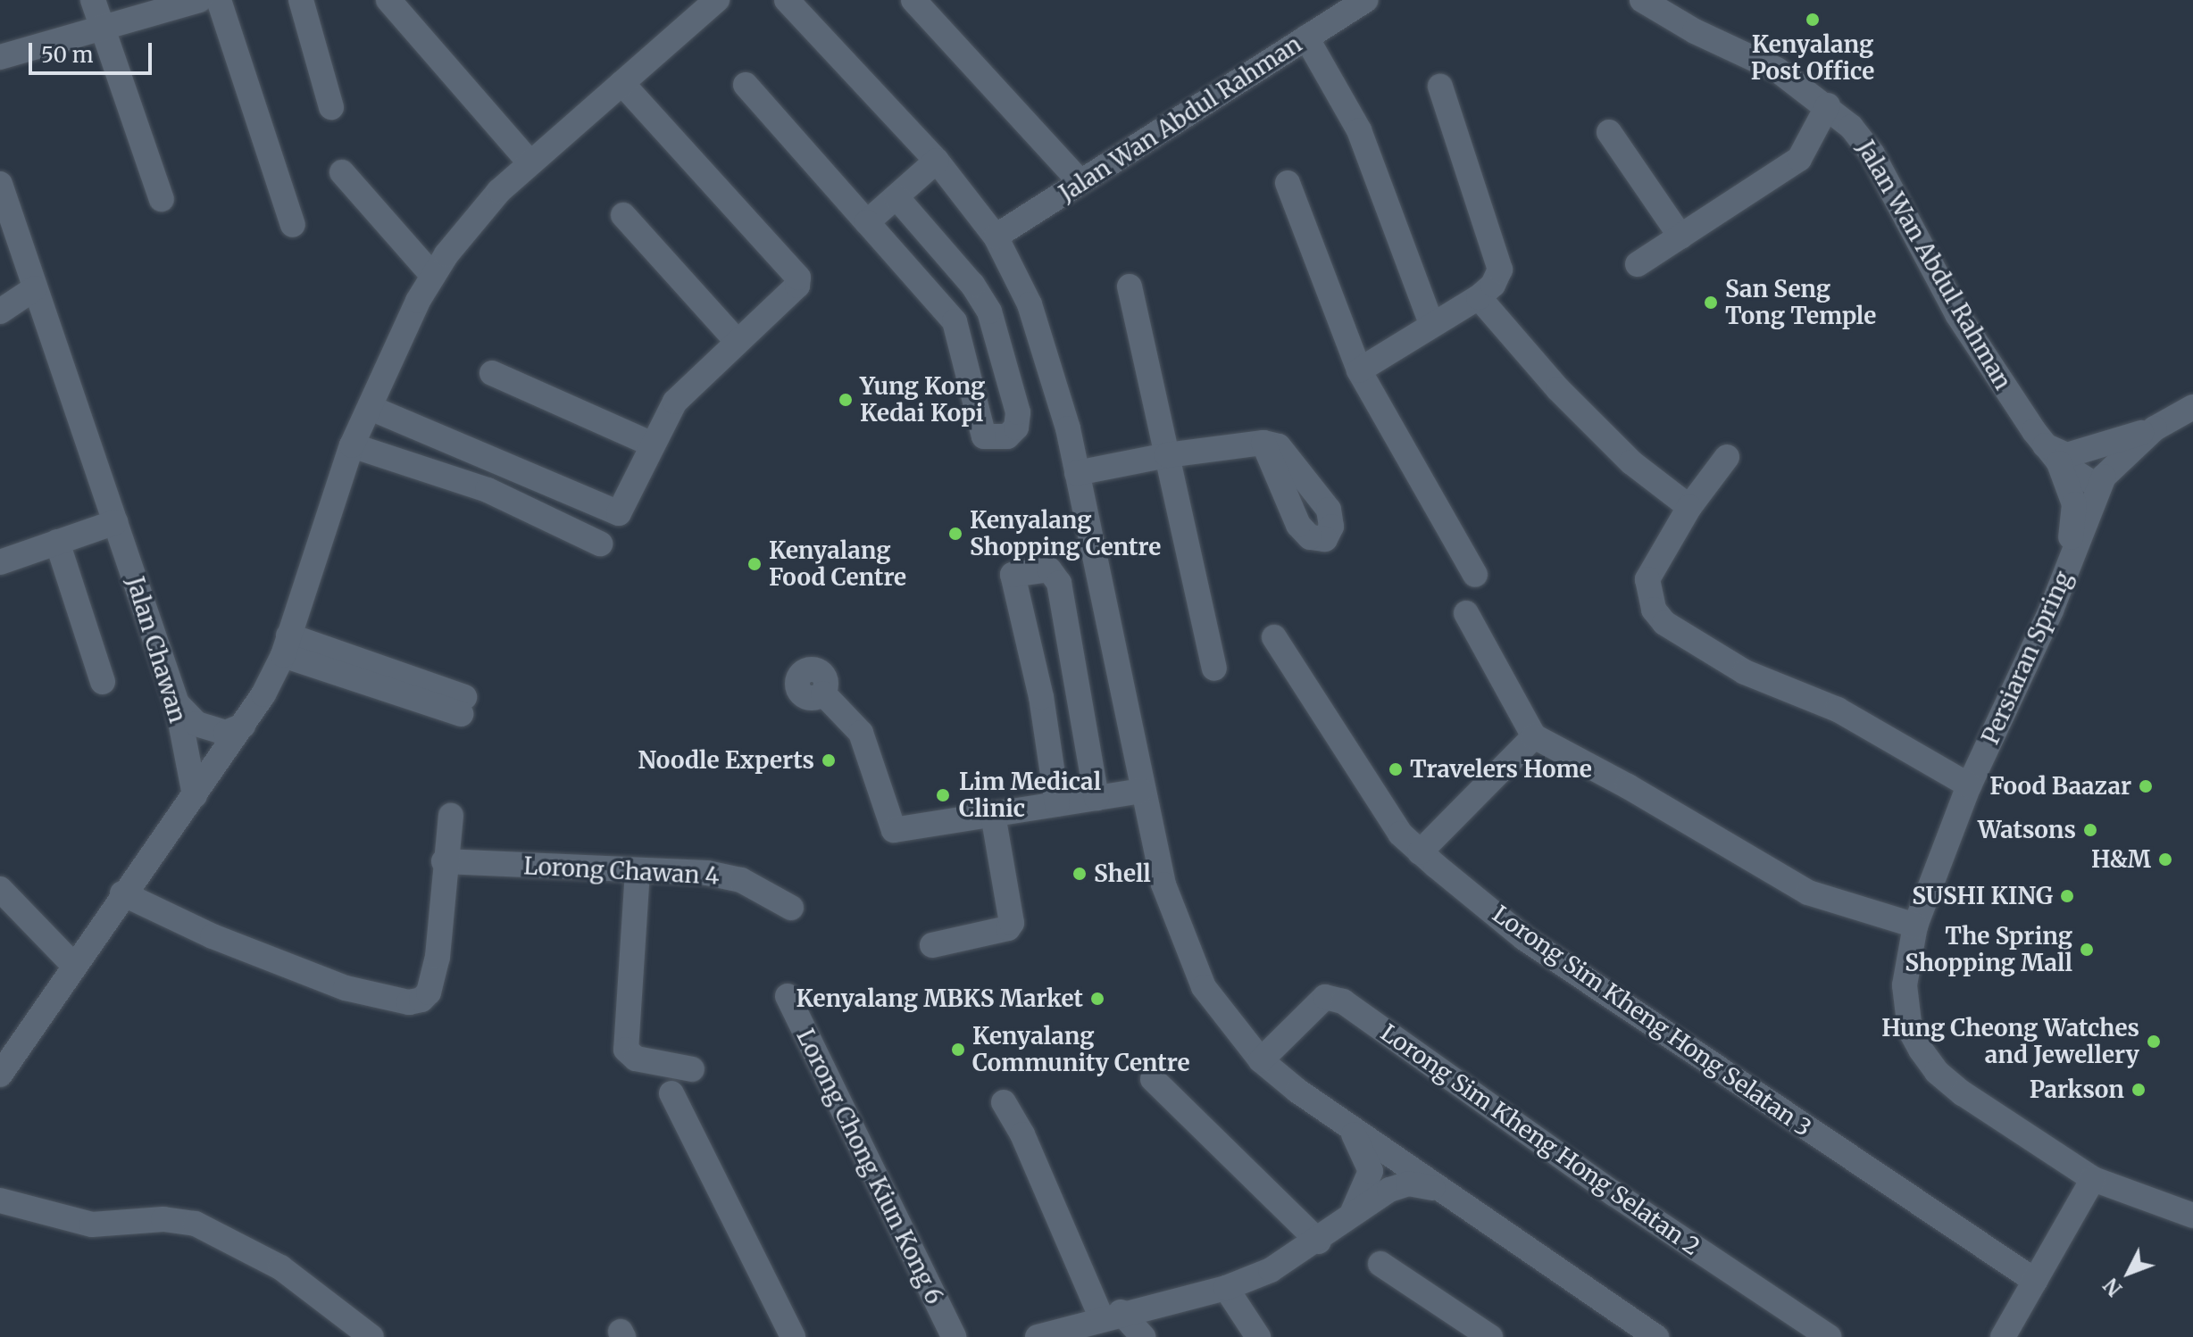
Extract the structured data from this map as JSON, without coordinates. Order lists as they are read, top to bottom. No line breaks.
{"streets":{"street":["Jalan Wan Abdul Rahman","Jalan Chawan","Persiaran Spring","Lorong Chawan 4","Lorong Sim Kheng Hong Selatan 3","Lorong Sim Kheng Hong Selatan 2","Lorong Chong Kiun Kong 6"]},"crossings":[["Jalan Wan Abdul Rahman","Persiaran Spring"]],"places":["Kenyalang Post Office","San Seng Tong Temple","Yung Kong Kedai Kopi","Kenyalang Shopping Centre","Kenyalang Food Centre","Noodle Experts","Travelers Home","Food Baazar","Lim Medical Clinic","Watsons","H&M","Shell","SUSHI KING","The Spring Shopping Mall","Kenyalang MBKS Market","Hung Cheong Watches and Jewellery","Kenyalang Community Centre","Parkson"],"scale_bar":"50 m","north":"bottom left"}
